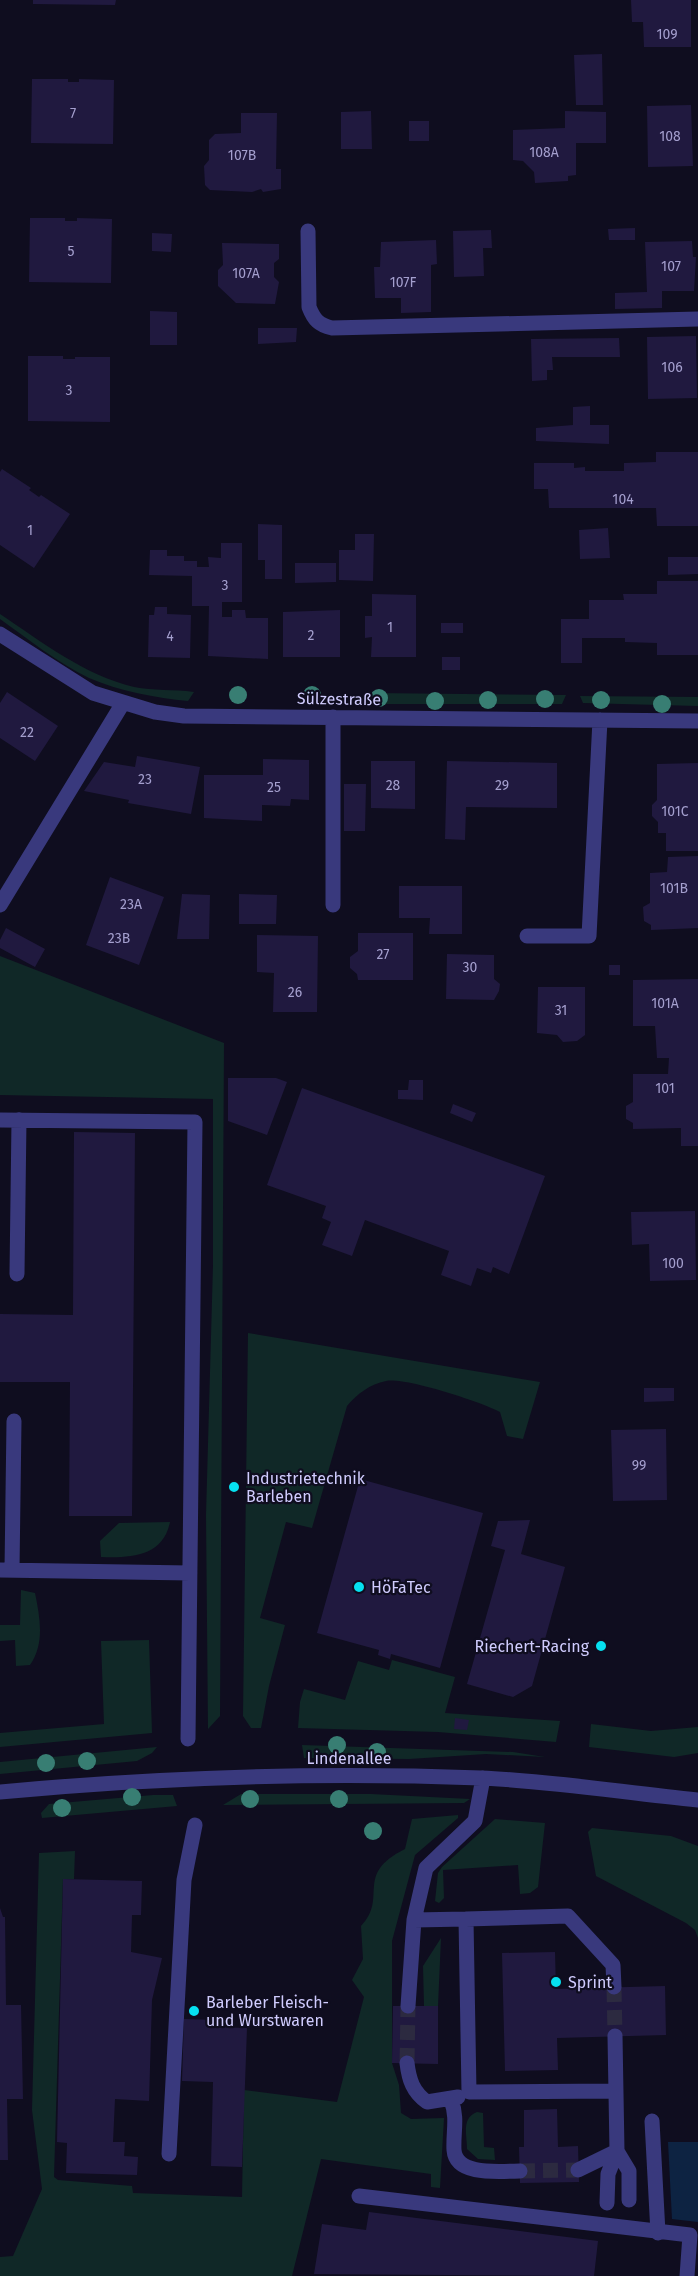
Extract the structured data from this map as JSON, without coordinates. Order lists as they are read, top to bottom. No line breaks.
{"streets":{"street":["Sülzestraße","Lindenallee"]},"places":["Industrietechnik Barleben","HöFaTec","Riechert-Racing","Sprint","Barleber Fleisch- und Wurstwaren"],"house_numbers":["109","7","108","108A","107B","5","107","107A","107F","106","3","104","1","3","1","2","4","22","23","28","29","25","101C","101B","23A","23B","27","30","26","101A","31","101","100","99"]}
